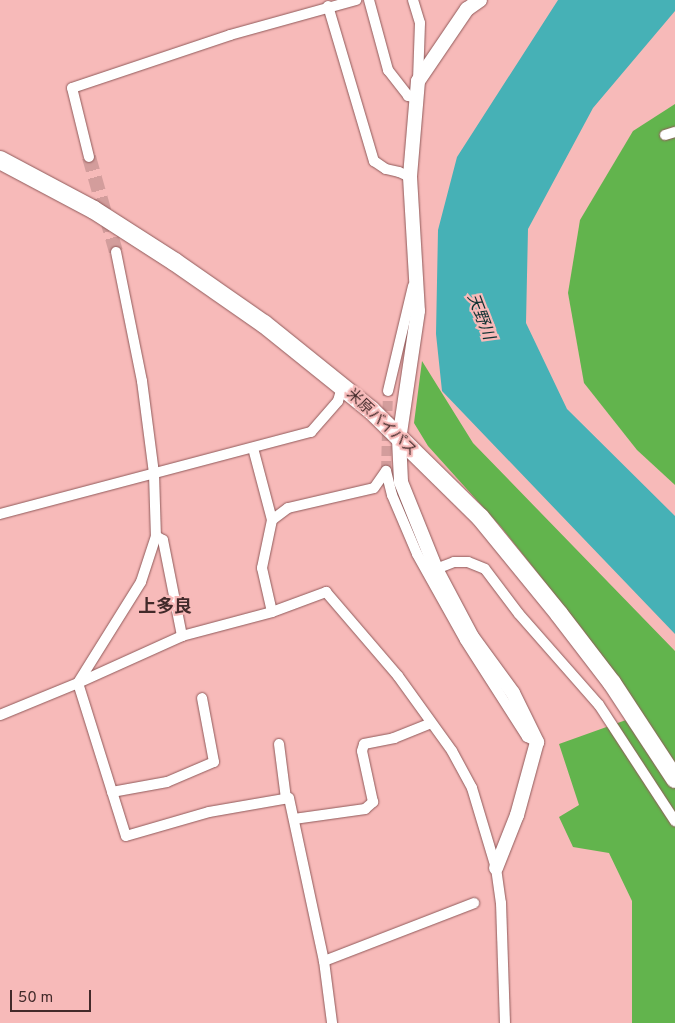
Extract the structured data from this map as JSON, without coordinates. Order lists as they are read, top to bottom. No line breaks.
{"streets":{"highway":["米原バイパス"]},"districts":["上多良"],"water":["天野川"],"scale_bar":"50 m"}
